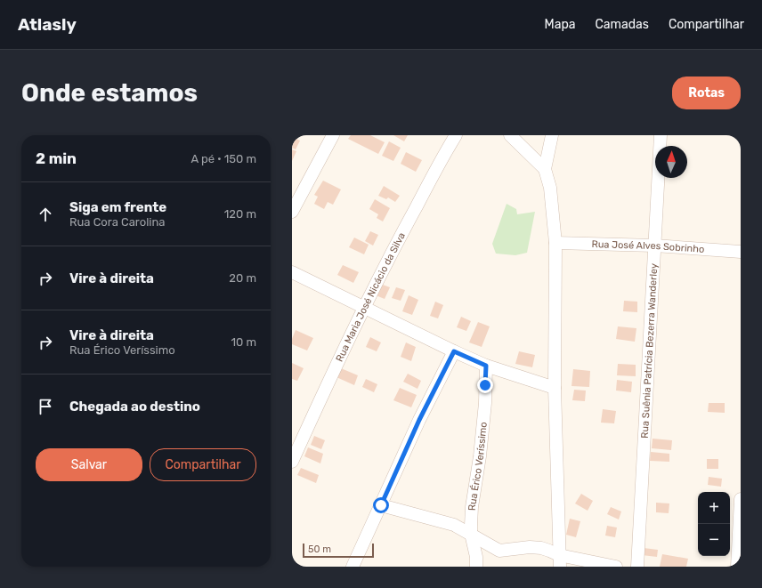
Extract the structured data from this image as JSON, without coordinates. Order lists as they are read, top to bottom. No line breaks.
{"streets":{"street":["Rua José Alves Sobrinho","Rua Maria José Nicácio da Silva","Rua Suênia Patrícia Bezerra Wanderley","Rua Érico Veríssimo"]},"crossings":[["Rua José Alves Sobrinho","Rua Suênia Patrícia Bezerra Wanderley"]],"scale_bar":"50 m","north":"top","page":{"header":"Atlasly","nav":["Mapa","Camadas","Compartilhar"],"buttons":["Rotas",["Salvar","Compartilhar"]],"title":"Onde estamos","heading":["2 min","A pé · 150 m"],"list":[["Siga em frente","Rua Cora Carolina","120 m"],["Vire à direita","20 m"],["Vire à direita","Rua Érico Veríssimo","10 m"],"Chegada ao destino"],"map_buttons":["+","−"],"scale":"50 m"}}
